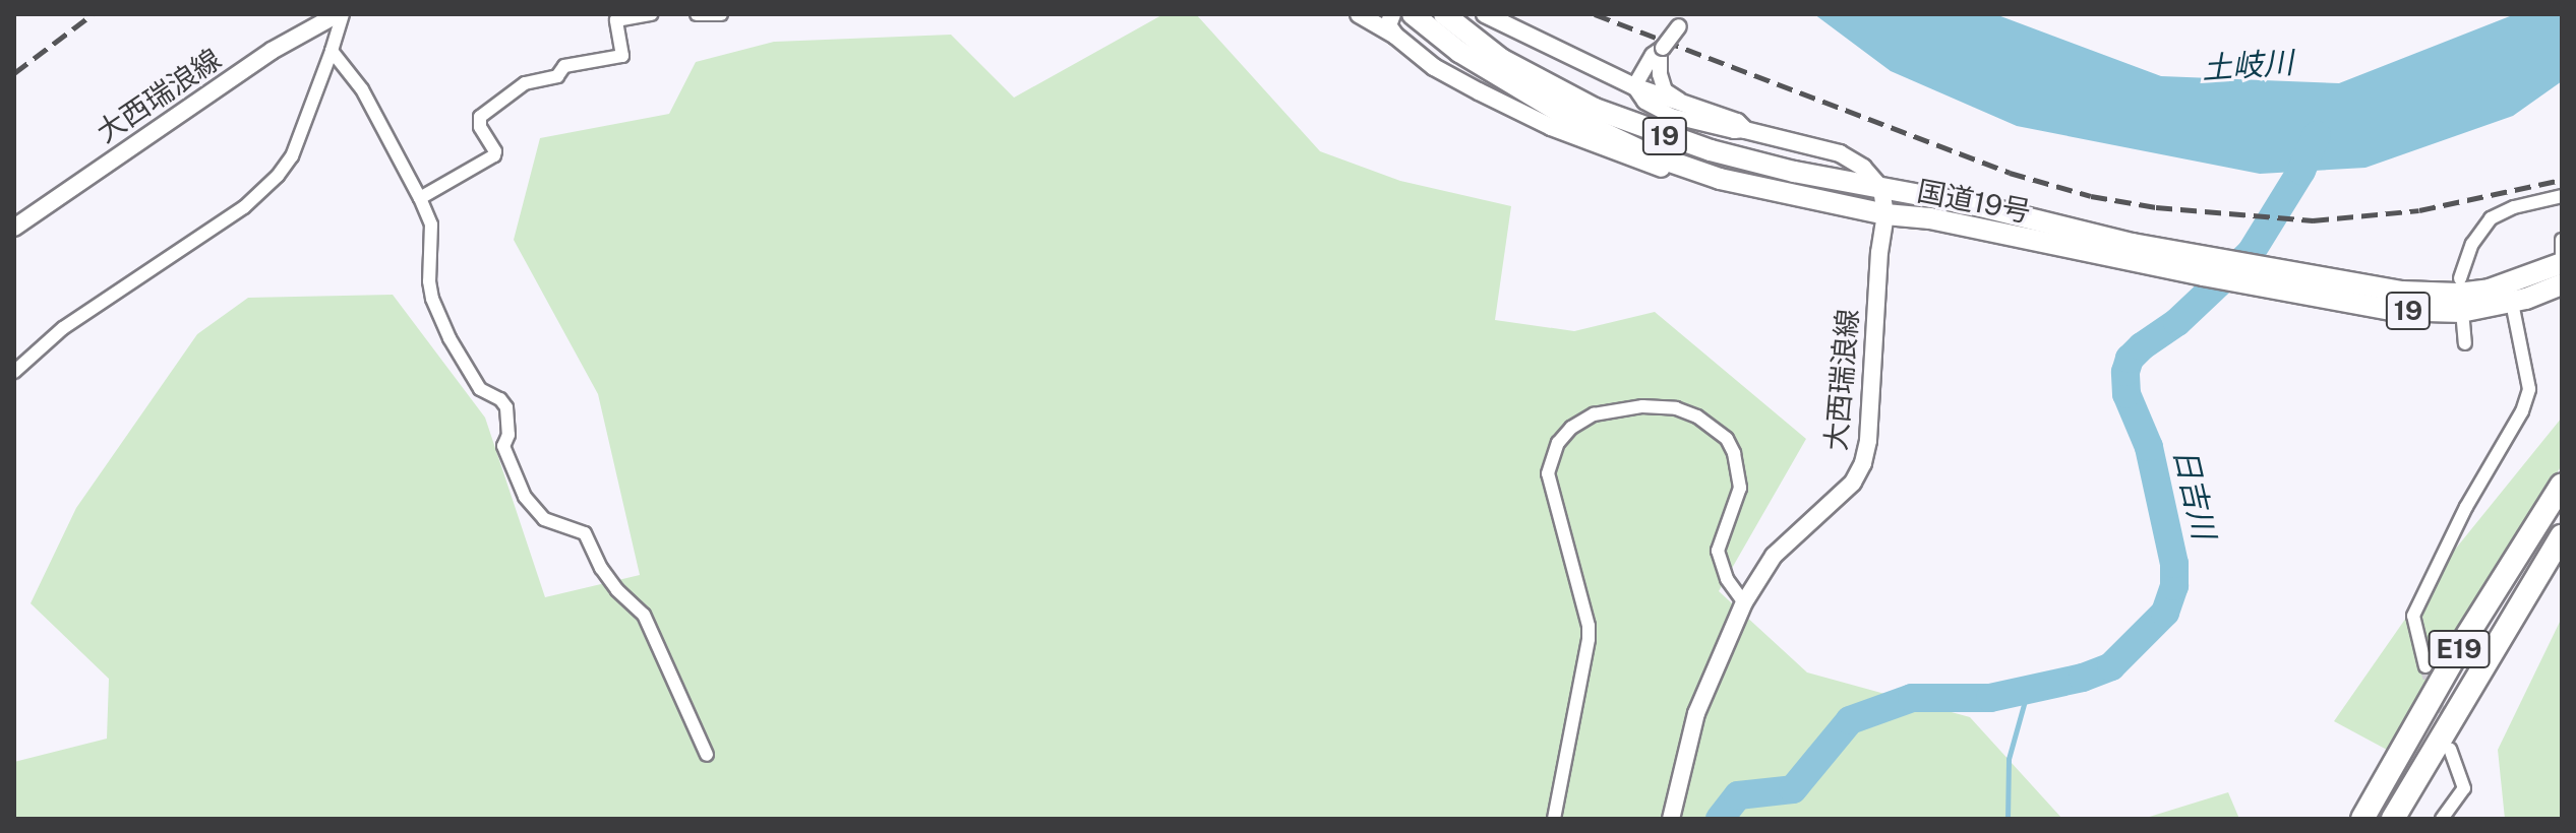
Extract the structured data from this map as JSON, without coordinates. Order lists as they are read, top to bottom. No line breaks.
{"streets":{"highway":["19","国道19号","E19"],"main road":["大西瑞浪線"]},"crossings":[["大西瑞浪線","国道19号"]],"water":["土岐川","日吉川"]}
